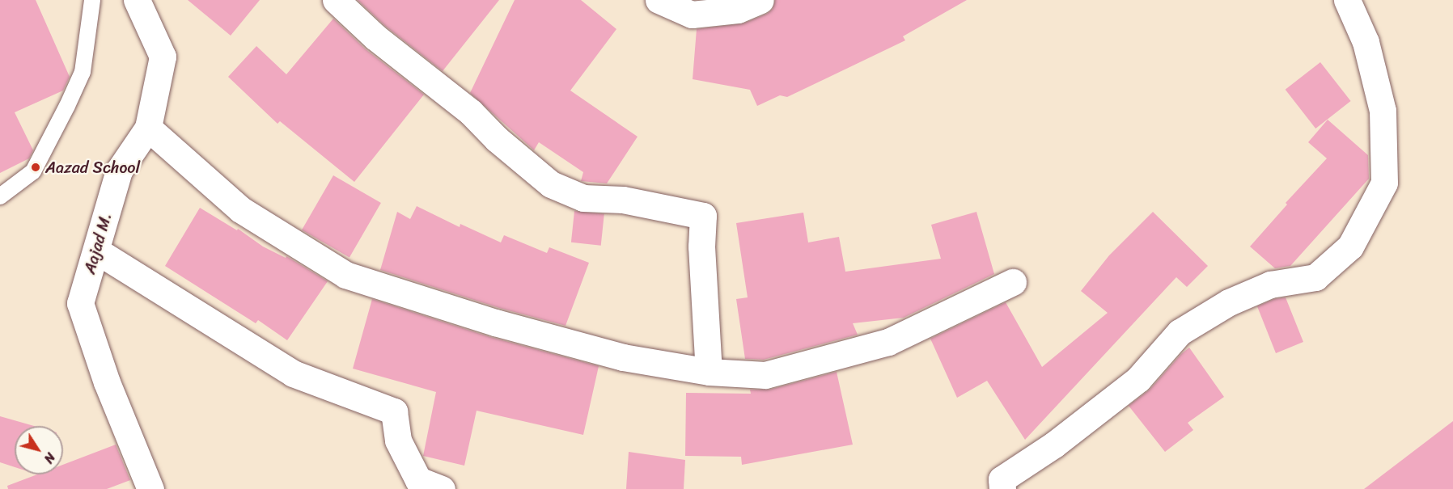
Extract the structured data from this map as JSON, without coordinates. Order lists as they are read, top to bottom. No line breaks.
{"streets":{"street":["Aajad M."]},"places":["Aazad School"],"north":"bottom right"}
